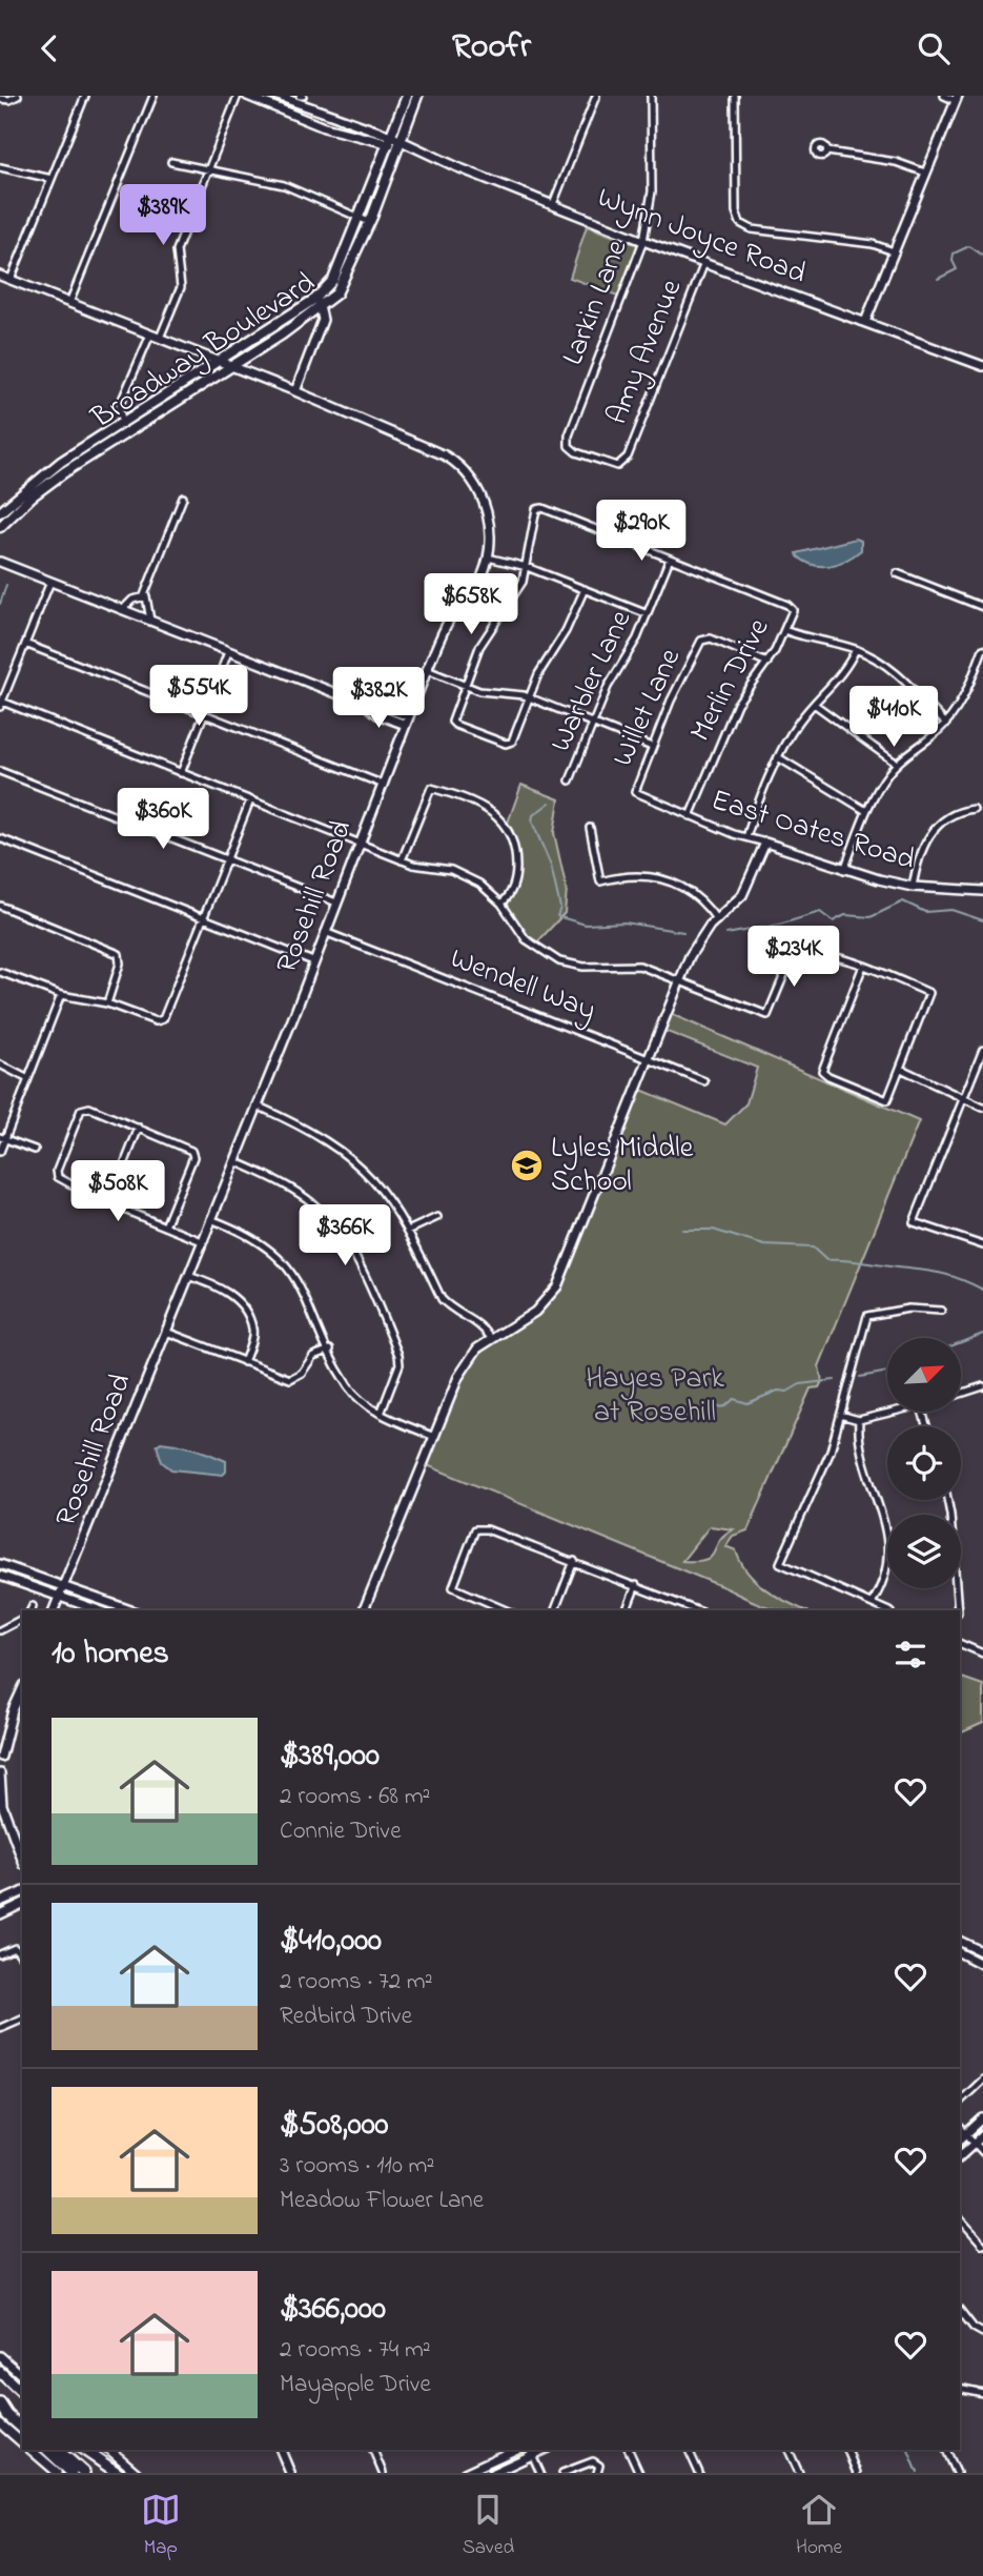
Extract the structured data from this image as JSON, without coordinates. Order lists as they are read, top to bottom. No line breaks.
{"streets":{"main road":["Broadway Boulevard"],"street":["Wynn Joyce Road","Larkin Lane","Amy Avenue","Merlin Drive","Warbler Lane","Willet Lane","East Oates Road","Rosehill Road","Wendell Way"]},"crossings":[["Wynn Joyce Road","Larkin Lane"],["Wynn Joyce Road","Broadway Boulevard"],["Wynn Joyce Road","Amy Avenue"],["Larkin Lane","Amy Avenue"],["Broadway Boulevard","Rosehill Road"],["Merlin Drive","Warbler Lane"],["Merlin Drive","Willet Lane"],["Merlin Drive","East Oates Road"],["Willet Lane","East Oates Road"],["Rosehill Road","Wendell Way"]],"parks":["Hayes Park at Rosehill"],"places":{"school or university":["Lyles Middle School"]},"north":"top right","page":{"header":"Roofr","price":["$389K","$290K","$658K","$554K","$382K","$410K","$360K","$234K","$508K","$366K"],"heading":"10 homes","list":[{"name":"$389,000","note":"2 rooms · 68 m² · Connie Drive"},{"name":"$410,000","note":"2 rooms · 72 m² · Redbird Drive"},{"name":"$508,000","note":"3 rooms · 110 m² · Meadow Flower Lane"},{"name":"$366,000","note":"2 rooms · 74 m² · Mayapple Drive"}],"tabs":["Map","Saved","Home"]}}
